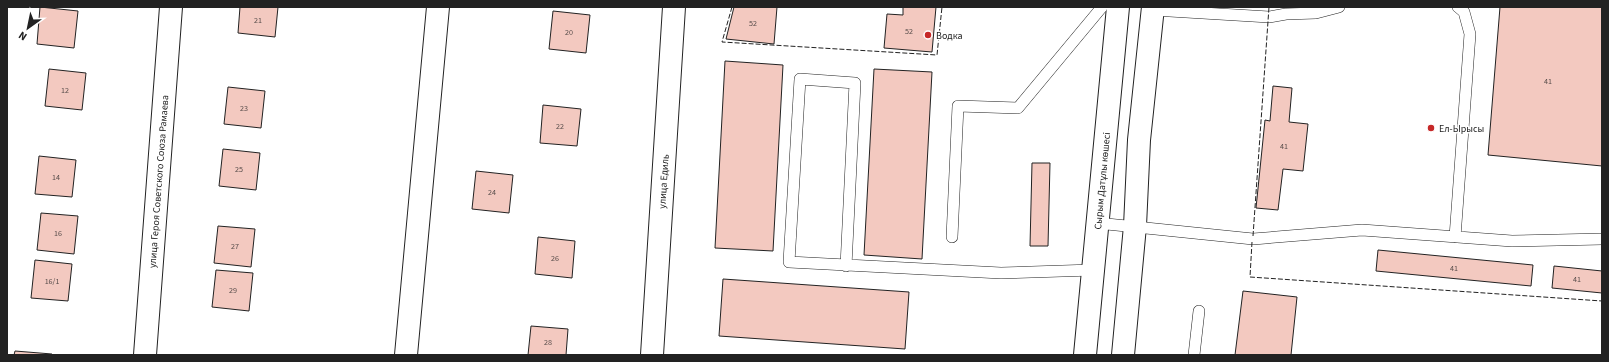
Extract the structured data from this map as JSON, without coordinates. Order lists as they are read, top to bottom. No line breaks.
{"streets":{"main road":["улица Героя Советского Союза Рамаева","улица Едиль","Сырым Датұлы көшесі"]},"places":["Водка","Ел-Ырысы"],"house_numbers":["21","52","52","20","41","12","23","22","41","25","14","24","16","27","26","41","41","16/1","29","28"],"north":"bottom left"}
